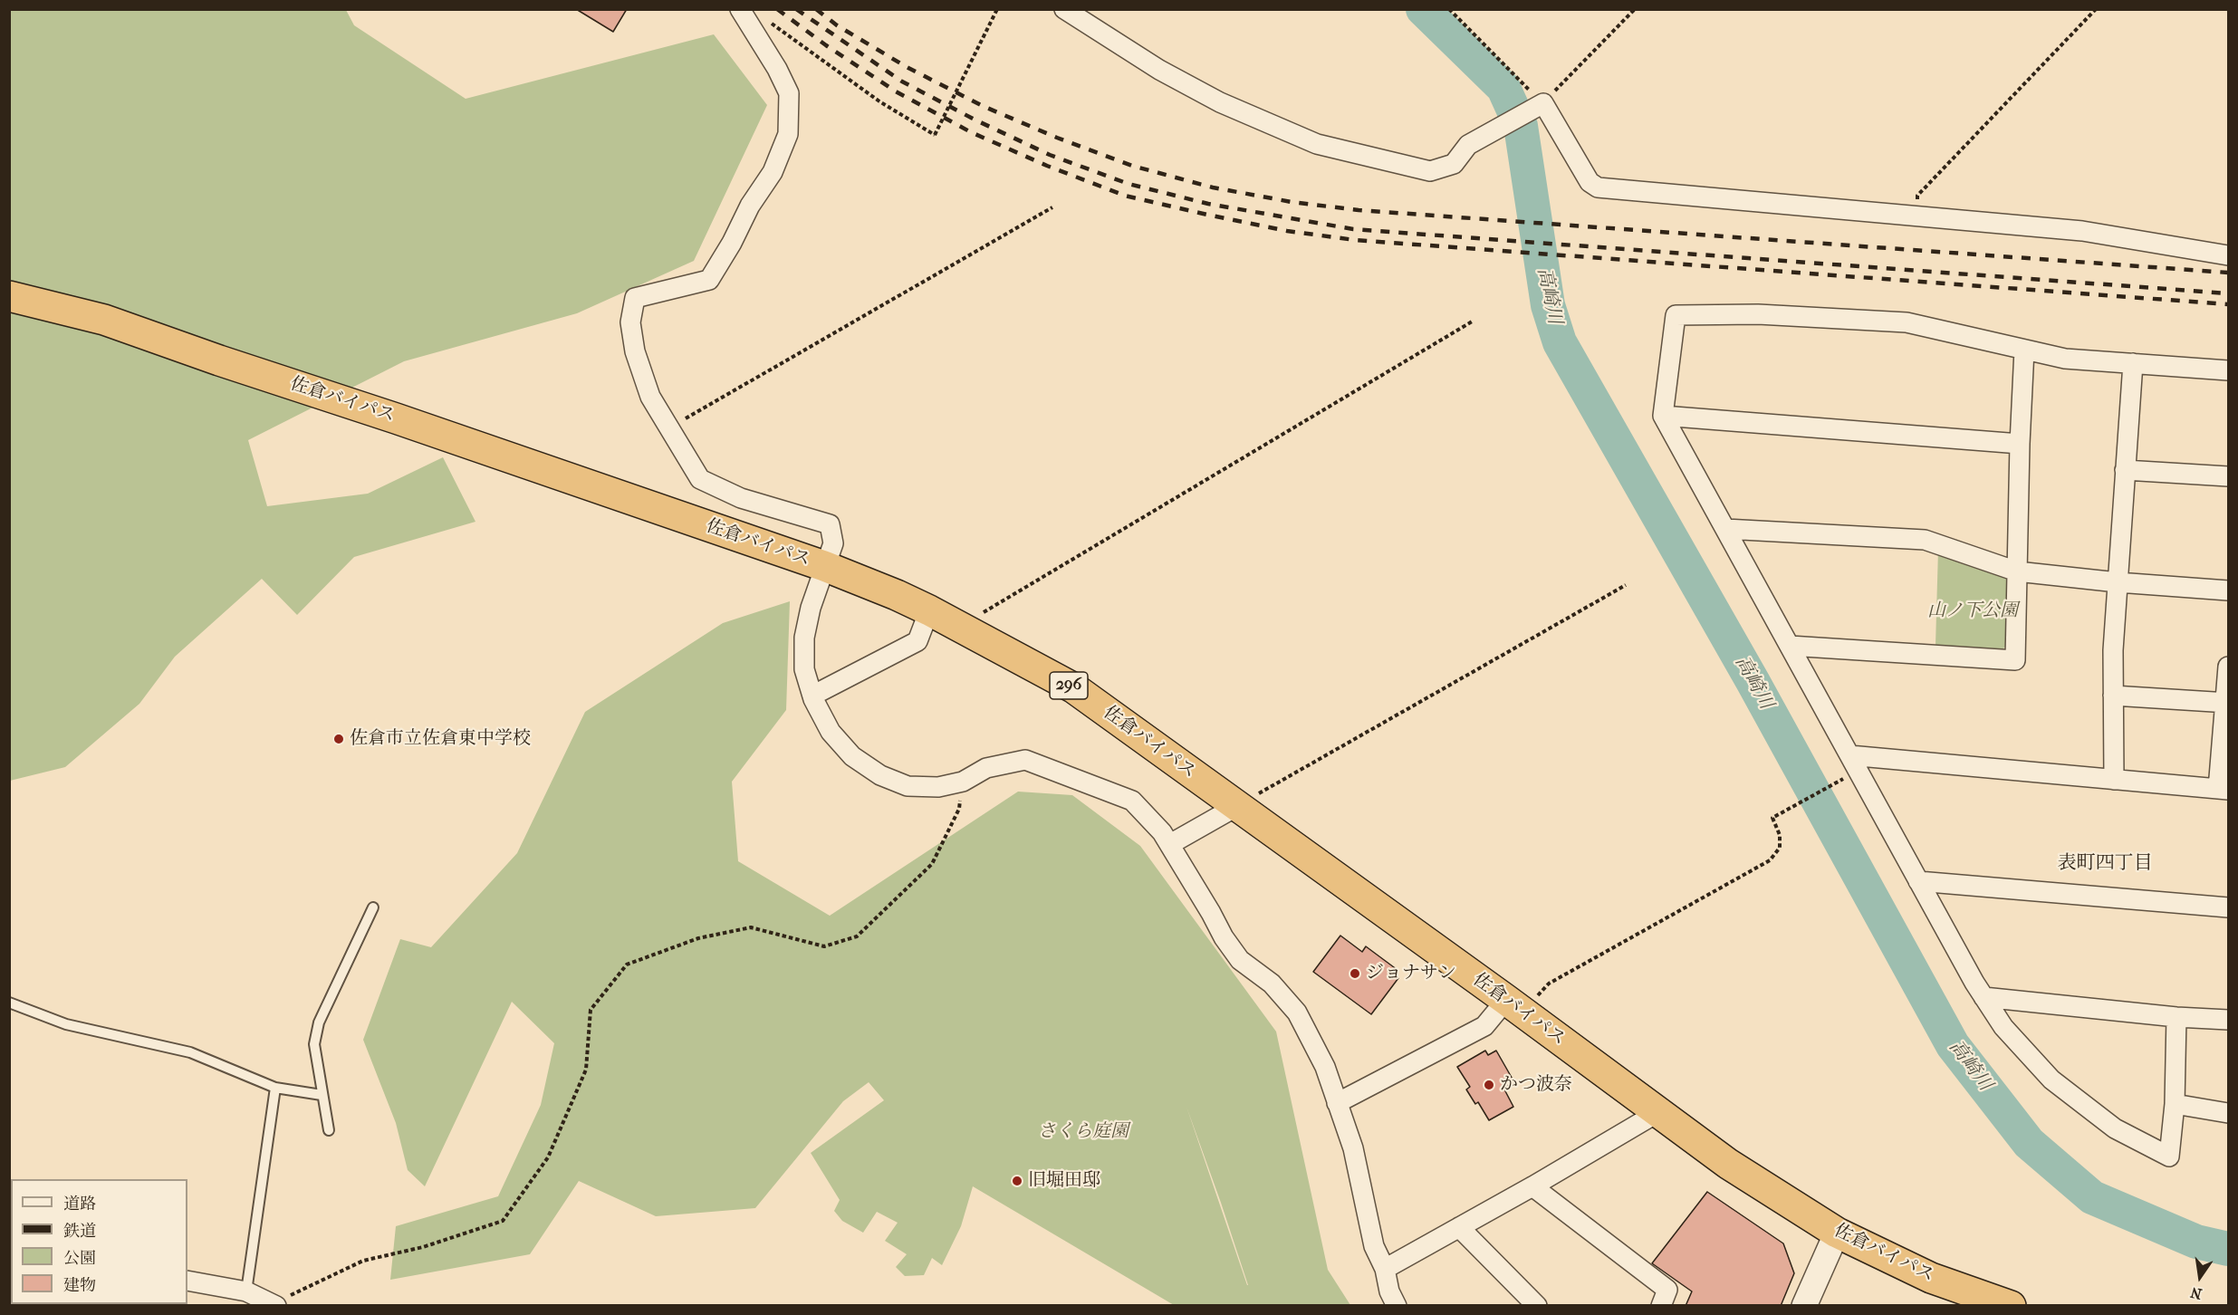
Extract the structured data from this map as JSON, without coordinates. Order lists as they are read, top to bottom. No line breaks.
{"streets":{"highway":["佐倉バイパス","296"]},"districts":["表町四丁目"],"water":["高崎川"],"parks":["山ノ下公園","さくら庭園"],"places":["佐倉市立佐倉東中学校","ジョナサン","かつ波奈","旧堀田邸"],"legend":["道路","鉄道","公園","建物"],"north":"bottom"}
